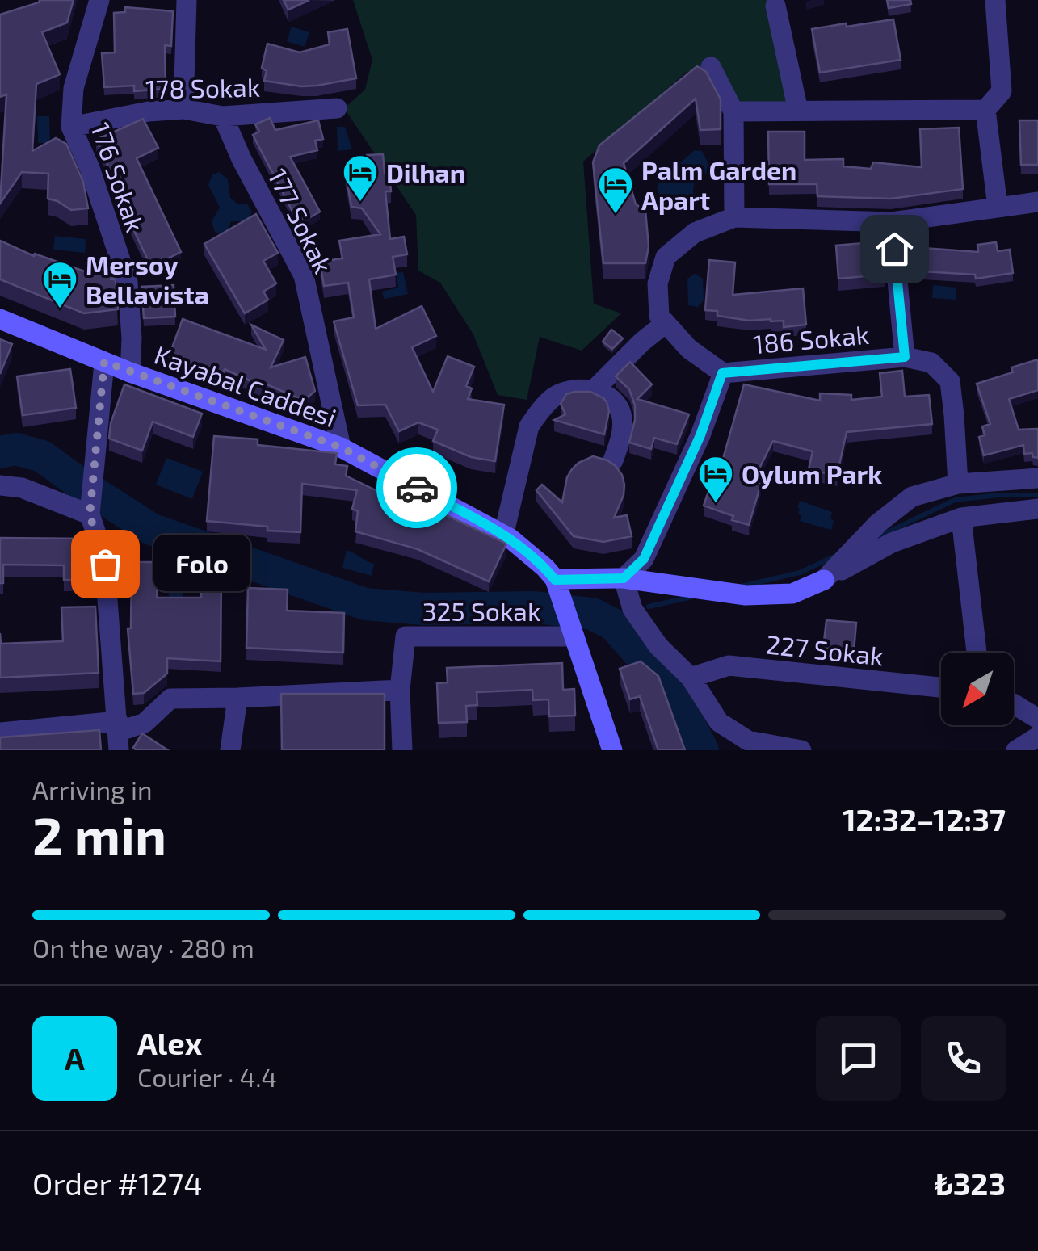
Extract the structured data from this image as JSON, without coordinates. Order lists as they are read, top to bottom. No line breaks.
{"streets":{"street":["178 Sokak","176 Sokak","177 Sokak","186 Sokak","Kayabal Caddesi","325 Sokak","227 Sokak"]},"crossings":[["178 Sokak","176 Sokak"],["178 Sokak","177 Sokak"],["176 Sokak","Kayabal Caddesi"],["177 Sokak","Kayabal Caddesi"],["Kayabal Caddesi","325 Sokak"]],"places":{"hotel":["Dilhan","Palm Garden Apart","Mersoy Bellavista","Oylum Park"],"other":["Folo"]},"north":"bottom left","page":{"bubble":"Folo","heading":["2 min","Arriving in","12:32–12:37"],"panel":["Alex","Courier · 4.4","Order #1274","₺323"],"bar":"On the way · 280 m","round":"A"}}
